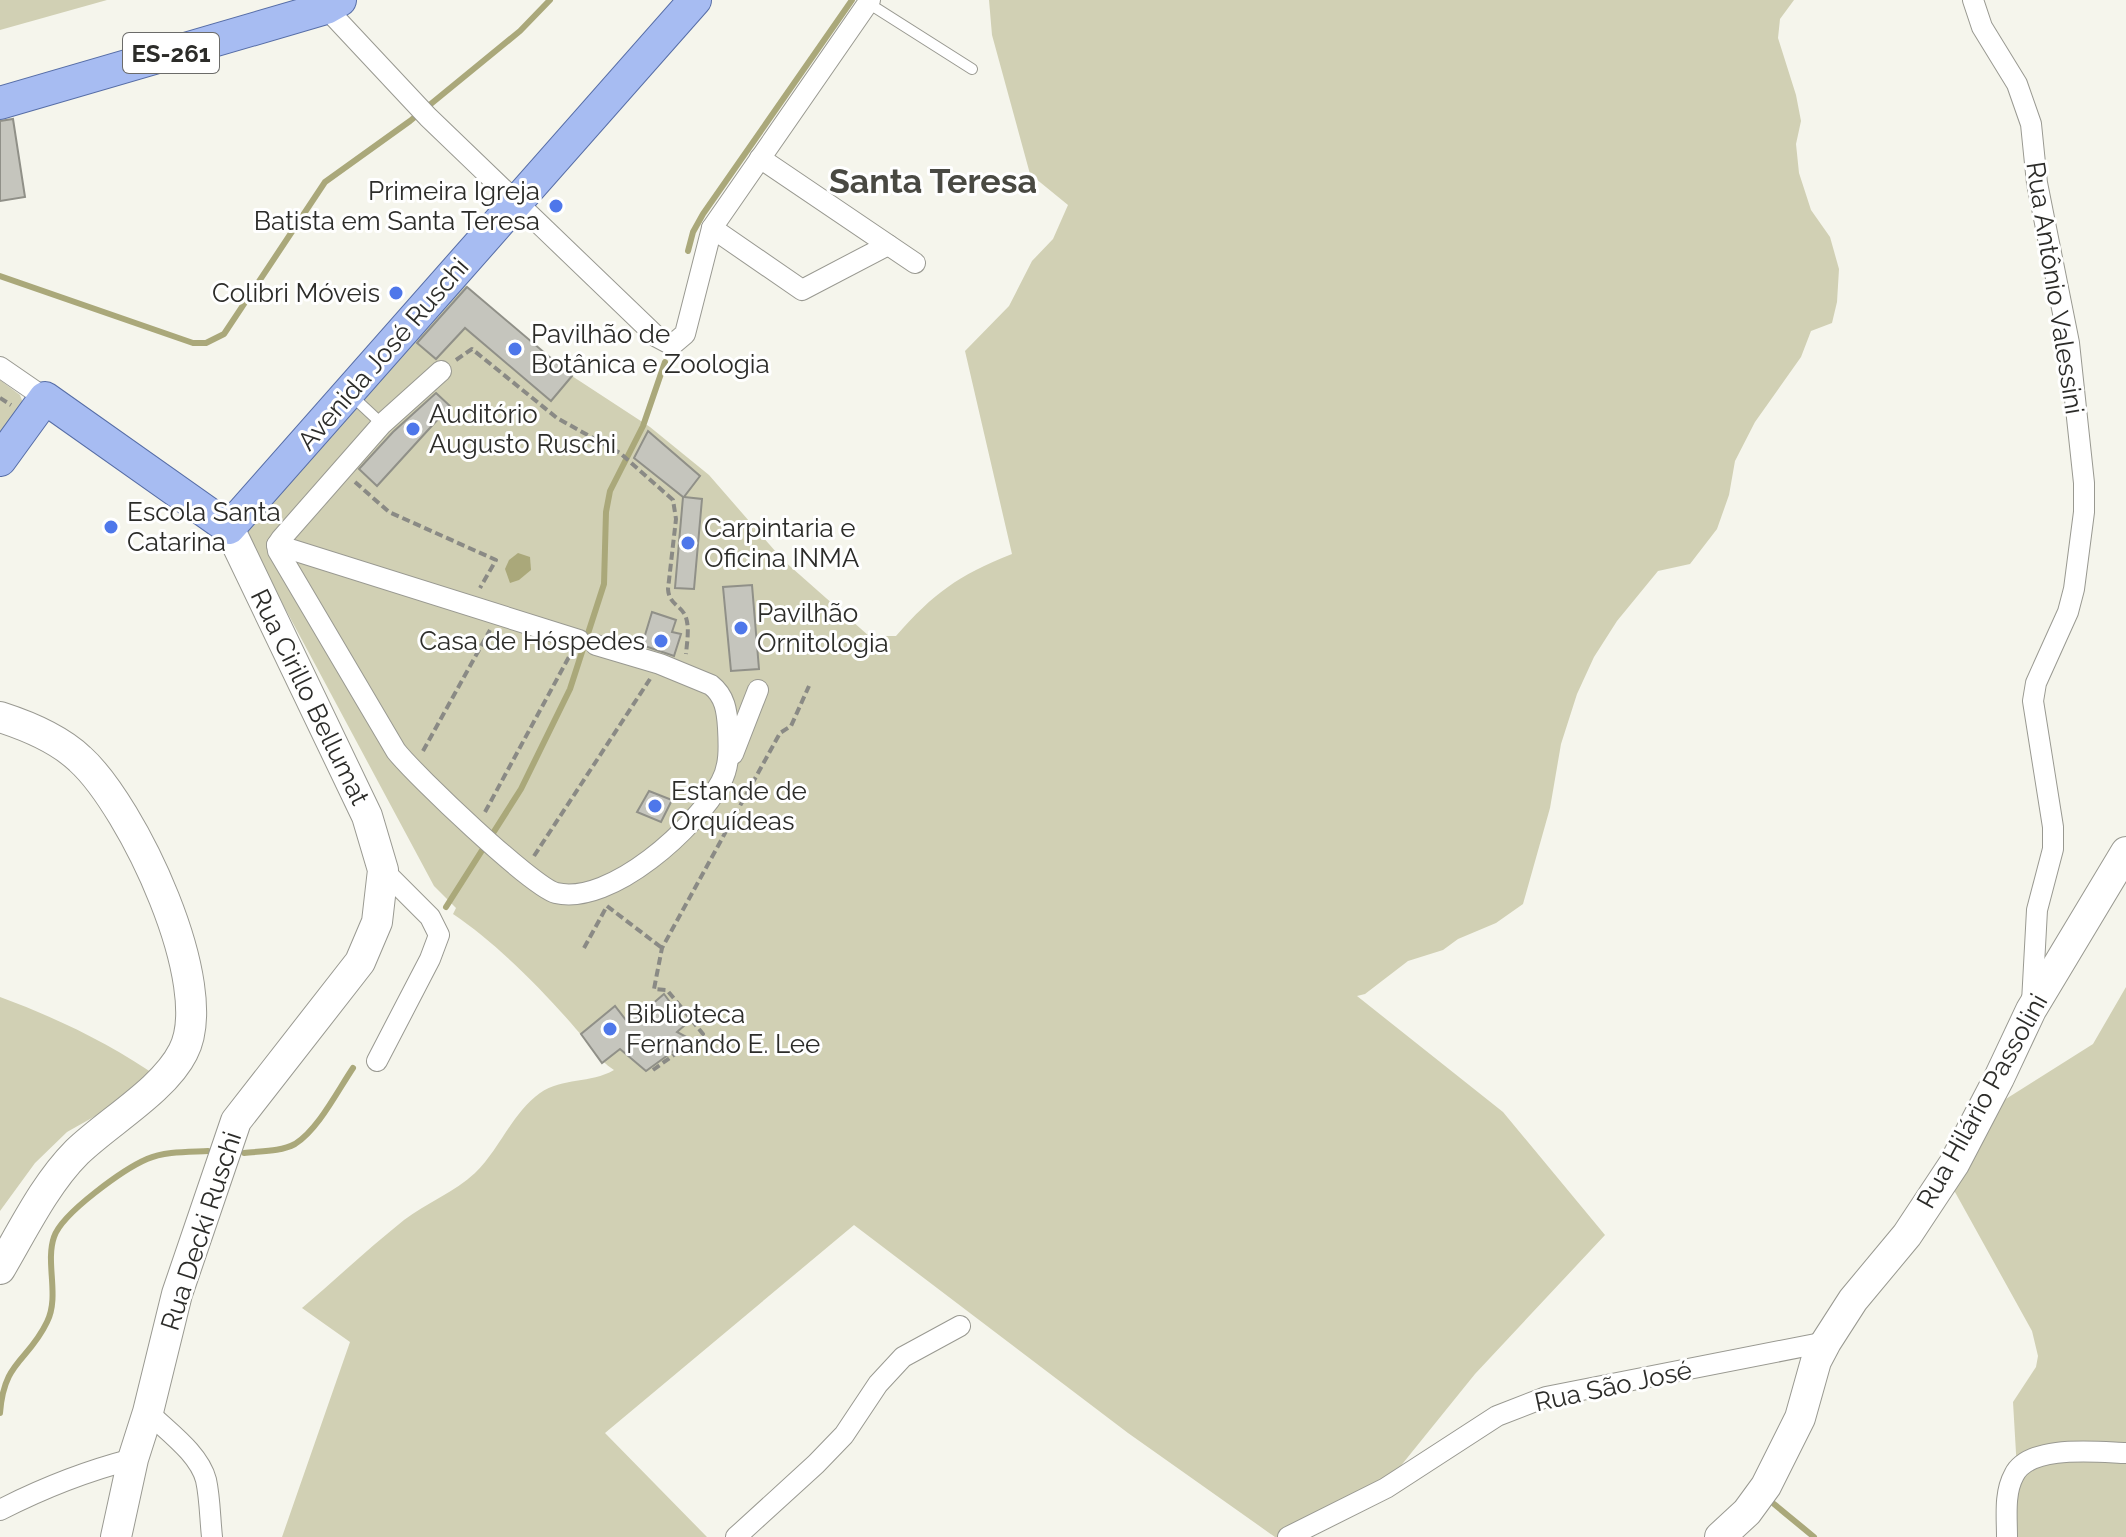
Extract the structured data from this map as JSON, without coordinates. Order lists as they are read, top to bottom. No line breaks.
{"streets":{"main road":["ES-261","Avenida José Ruschi"],"street":["Rua Antônio Valessini","Rua Cirillo Bellumat","Rua Hilário Passolini","Rua Decki Ruschi","Rua São José"]},"crossings":[["Rua Antônio Valessini","Rua Hilário Passolini"],["Avenida José Ruschi","Rua Cirillo Bellumat"],["Rua Cirillo Bellumat","Rua Decki Ruschi"],["Rua Hilário Passolini","Rua São José"]],"districts":["Santa Teresa"],"places":["Primeira Igreja Batista em Santa Teresa","Colibri Móveis","Pavilhão de Botânica e Zoologia","Auditório Augusto Ruschi","Escola Santa Catarina","Carpintaria e Oficina INMA","Pavilhão Ornitologia","Casa de Hóspedes","Estande de Orquídeas","Biblioteca Fernando E. Lee"]}
